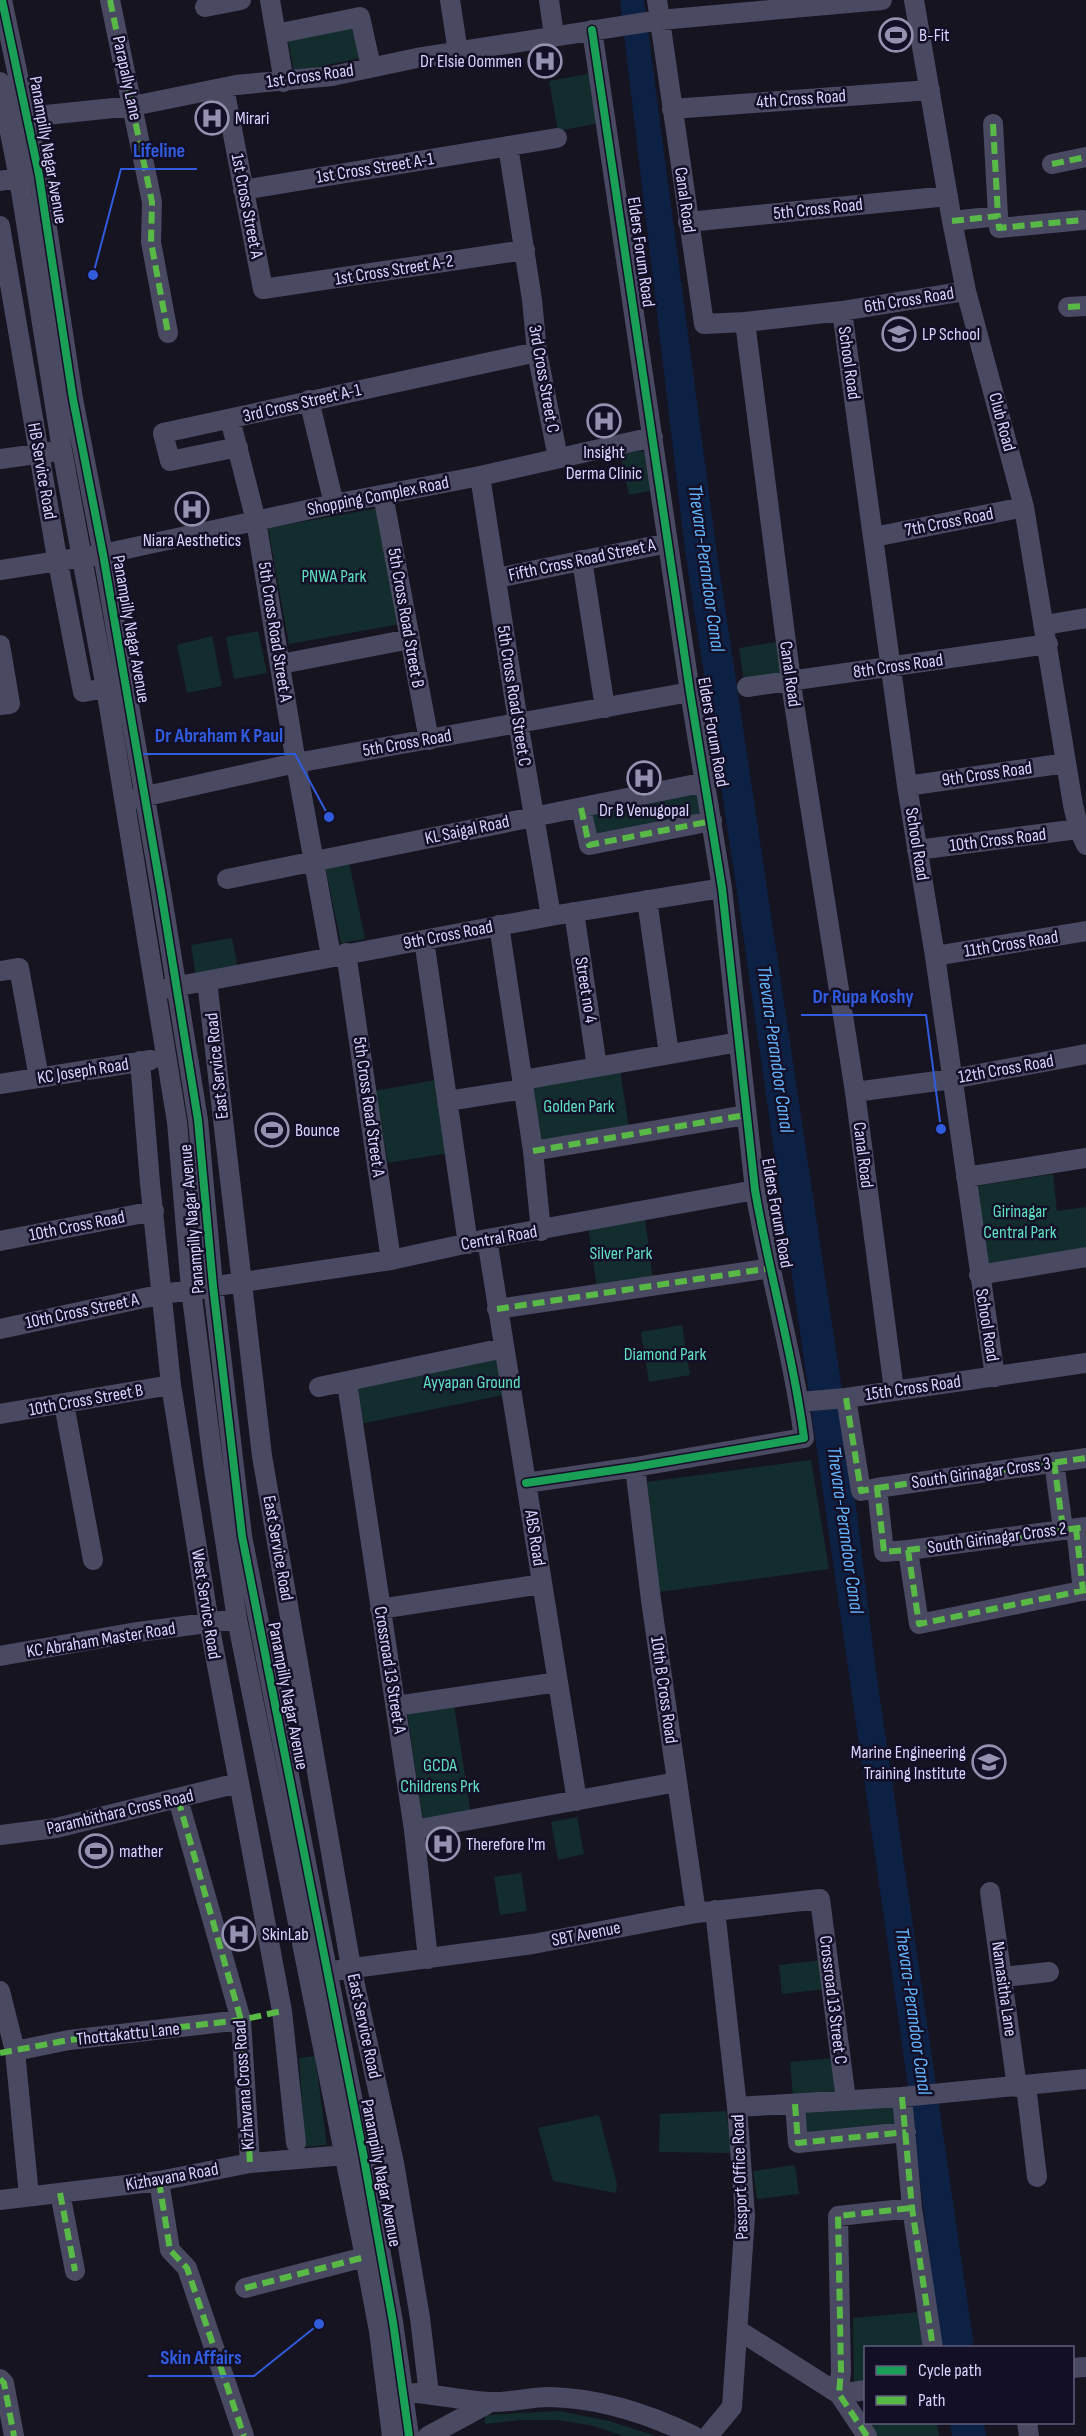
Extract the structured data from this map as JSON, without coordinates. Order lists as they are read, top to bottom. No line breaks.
{"streets":{"street":["1st Cross Road","Parapally Lane","4th Cross Road","Panampilly Nagar Avenue","1st Cross Street A-1","Canal Road","1st Cross Street A","5th Cross Road","Elders Forum Road","1st Cross Street A-2","6th Cross Road","School Road","3rd Cross Street C","3rd Cross Street A-1","Club Road","HB Service Road","Shopping Complex Road","7th Cross Road","Fifth Cross Road Street A","5th Cross Road Street B","5th Cross Road Street A","8th Cross Road","5th Cross Road Street C","9th Cross Road","KL Saigal Road","10th Cross Road","11th Cross Road","Street no 4","East Service Road","12th Cross Road","KC Joseph Road","Central Road","10th Cross Street A","15th Cross Road","10th Cross Street B","South Girinagar Cross 3","ABS Road","South Girinagar Cross 2","West Service Road","KC Abraham Master Road","Crossroad 13 Street A","10th B Cross Road","Parambithara Cross Road","SBT Avenue","Namasitha Lane","Crossroad 13 Street C","Thottakattu Lane","Kizhavana Cross Road","Kizhavana Road","Passport Office Road"]},"crossings":[["1st Cross Road","Parapally Lane"],["1st Cross Road","Panampilly Nagar Avenue"],["1st Cross Road","Canal Road"],["1st Cross Road","1st Cross Street A"],["1st Cross Road","Elders Forum Road"],["4th Cross Road","Canal Road"],["4th Cross Road","Club Road"],["Panampilly Nagar Avenue","5th Cross Road"],["Panampilly Nagar Avenue","HB Service Road"],["Panampilly Nagar Avenue","Shopping Complex Road"],["Panampilly Nagar Avenue","9th Cross Road"],["Panampilly Nagar Avenue","KC Joseph Road"],["Panampilly Nagar Avenue","KC Abraham Master Road"],["Panampilly Nagar Avenue","Parambithara Cross Road"],["Panampilly Nagar Avenue","SBT Avenue"],["Panampilly Nagar Avenue","Kizhavana Road"],["1st Cross Street A-1","1st Cross Street A"],["1st Cross Street A-1","3rd Cross Street C"],["Canal Road","5th Cross Road"],["Canal Road","6th Cross Road"],["Canal Road","8th Cross Road"],["Canal Road","12th Cross Road"],["Canal Road","15th Cross Road"],["1st Cross Street A","1st Cross Street A-2"],["5th Cross Road","Elders Forum Road"],["5th Cross Road","Club Road"],["5th Cross Road","5th Cross Road Street B"],["5th Cross Road","5th Cross Road Street A"],["5th Cross Road","5th Cross Road Street C"],["Elders Forum Road","Shopping Complex Road"],["Elders Forum Road","Fifth Cross Road Street A"],["Elders Forum Road","9th Cross Road"],["Elders Forum Road","KL Saigal Road"],["Elders Forum Road","Central Road"],["Elders Forum Road","15th Cross Road"],["Elders Forum Road","10th B Cross Road"],["1st Cross Street A-2","3rd Cross Street C"],["6th Cross Road","School Road"],["6th Cross Road","Club Road"],["School Road","7th Cross Road"],["School Road","8th Cross Road"],["School Road","9th Cross Road"],["School Road","10th Cross Road"],["School Road","11th Cross Road"],["School Road","12th Cross Road"],["School Road","15th Cross Road"],["3rd Cross Street C","3rd Cross Street A-1"],["3rd Cross Street C","Shopping Complex Road"],["3rd Cross Street A-1","5th Cross Road Street A"],["Club Road","7th Cross Road"],["Club Road","8th Cross Road"],["Club Road","9th Cross Road"],["Club Road","10th Cross Road"],["Shopping Complex Road","5th Cross Road Street B"],["Shopping Complex Road","5th Cross Road Street A"],["Shopping Complex Road","5th Cross Road Street C"],["Fifth Cross Road Street A","5th Cross Road Street C"],["5th Cross Road Street A","9th Cross Road"],["5th Cross Road Street A","KL Saigal Road"],["5th Cross Road Street A","Central Road"],["5th Cross Road Street C","9th Cross Road"],["5th Cross Road Street C","KL Saigal Road"],["9th Cross Road","Street no 4"],["9th Cross Road","East Service Road"],["10th Cross Road","West Service Road"],["East Service Road","Central Road"],["East Service Road","SBT Avenue"],["East Service Road","Kizhavana Road"],["KC Joseph Road","West Service Road"],["Central Road","ABS Road"],["10th Cross Street A","West Service Road"],["10th Cross Street B","West Service Road"],["South Girinagar Cross 3","South Girinagar Cross 2"],["West Service Road","KC Abraham Master Road"],["West Service Road","Parambithara Cross Road"],["Crossroad 13 Street A","SBT Avenue"],["10th B Cross Road","SBT Avenue"],["10th B Cross Road","Passport Office Road"],["Parambithara Cross Road","Kizhavana Cross Road"],["SBT Avenue","Crossroad 13 Street C"],["SBT Avenue","Passport Office Road"],["Thottakattu Lane","Kizhavana Cross Road"],["Kizhavana Cross Road","Kizhavana Road"]],"water":["Thevara-Perandoor Canal"],"parks":["PNWA Park","Golden Park","Girinagar Central Park","Silver Park","Diamond Park","Ayyapan Ground","GCDA Childrens Prk"],"places":{"sports":["B-Fit","Bounce","mather"],"hospital":["Dr Elsie Oommen","Mirari","Insight Derma Clinic","Niara Aesthetics","Dr B Venugopal","Therefore I'm","SkinLab"],"other":["Lifeline","Dr Abraham K Paul","Dr Rupa Koshy","Skin Affairs"],"school or university":["LP School","Marine Engineering Training Institute"]},"legend":["Cycle path","Path"]}
